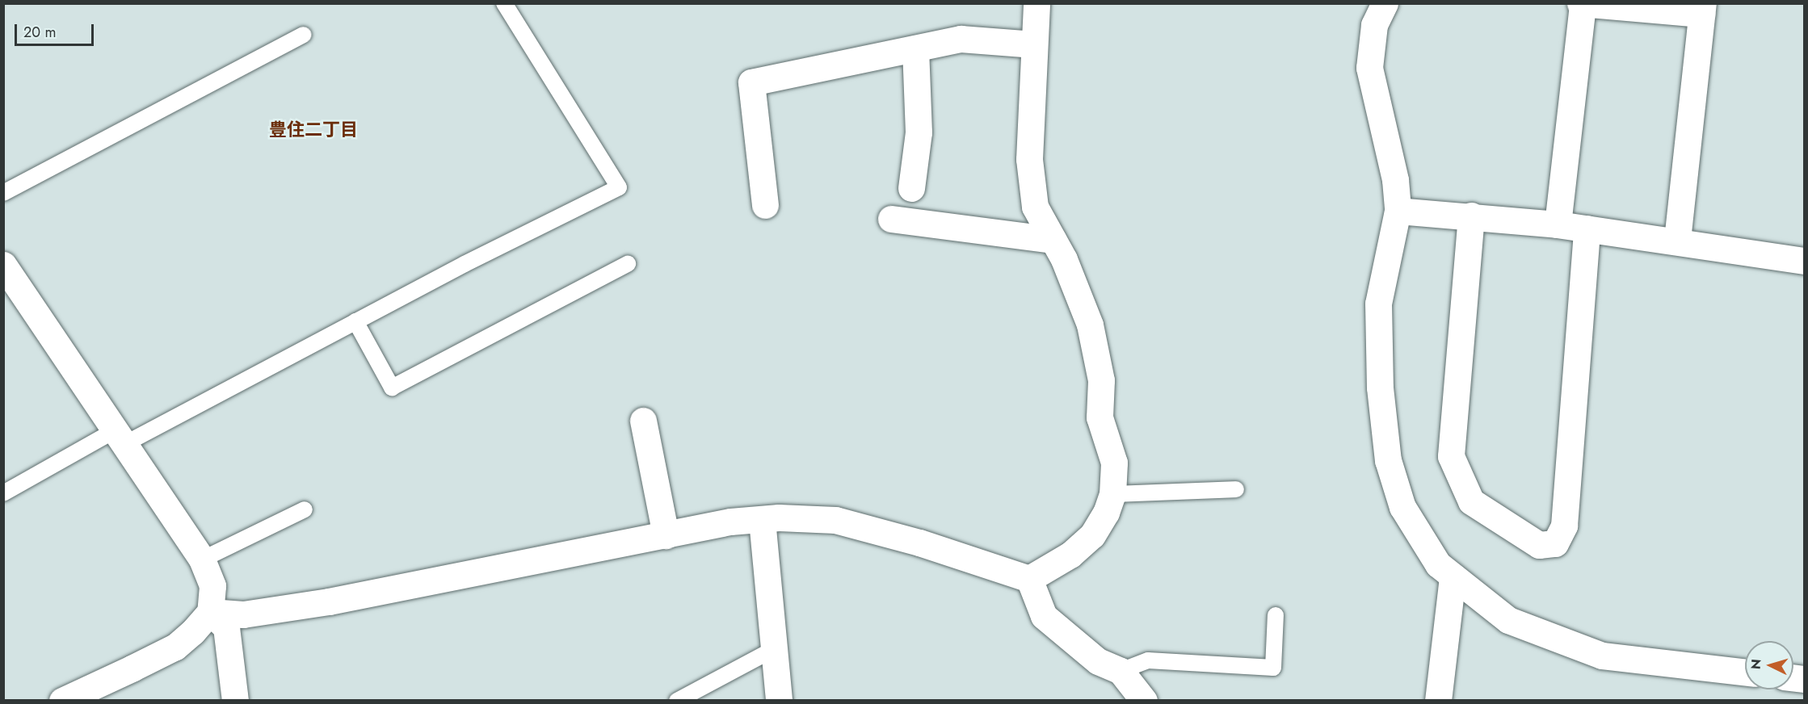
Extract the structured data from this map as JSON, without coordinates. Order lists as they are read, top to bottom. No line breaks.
{"districts":["豊住二丁目"],"scale_bar":"20 m","north":"left"}
